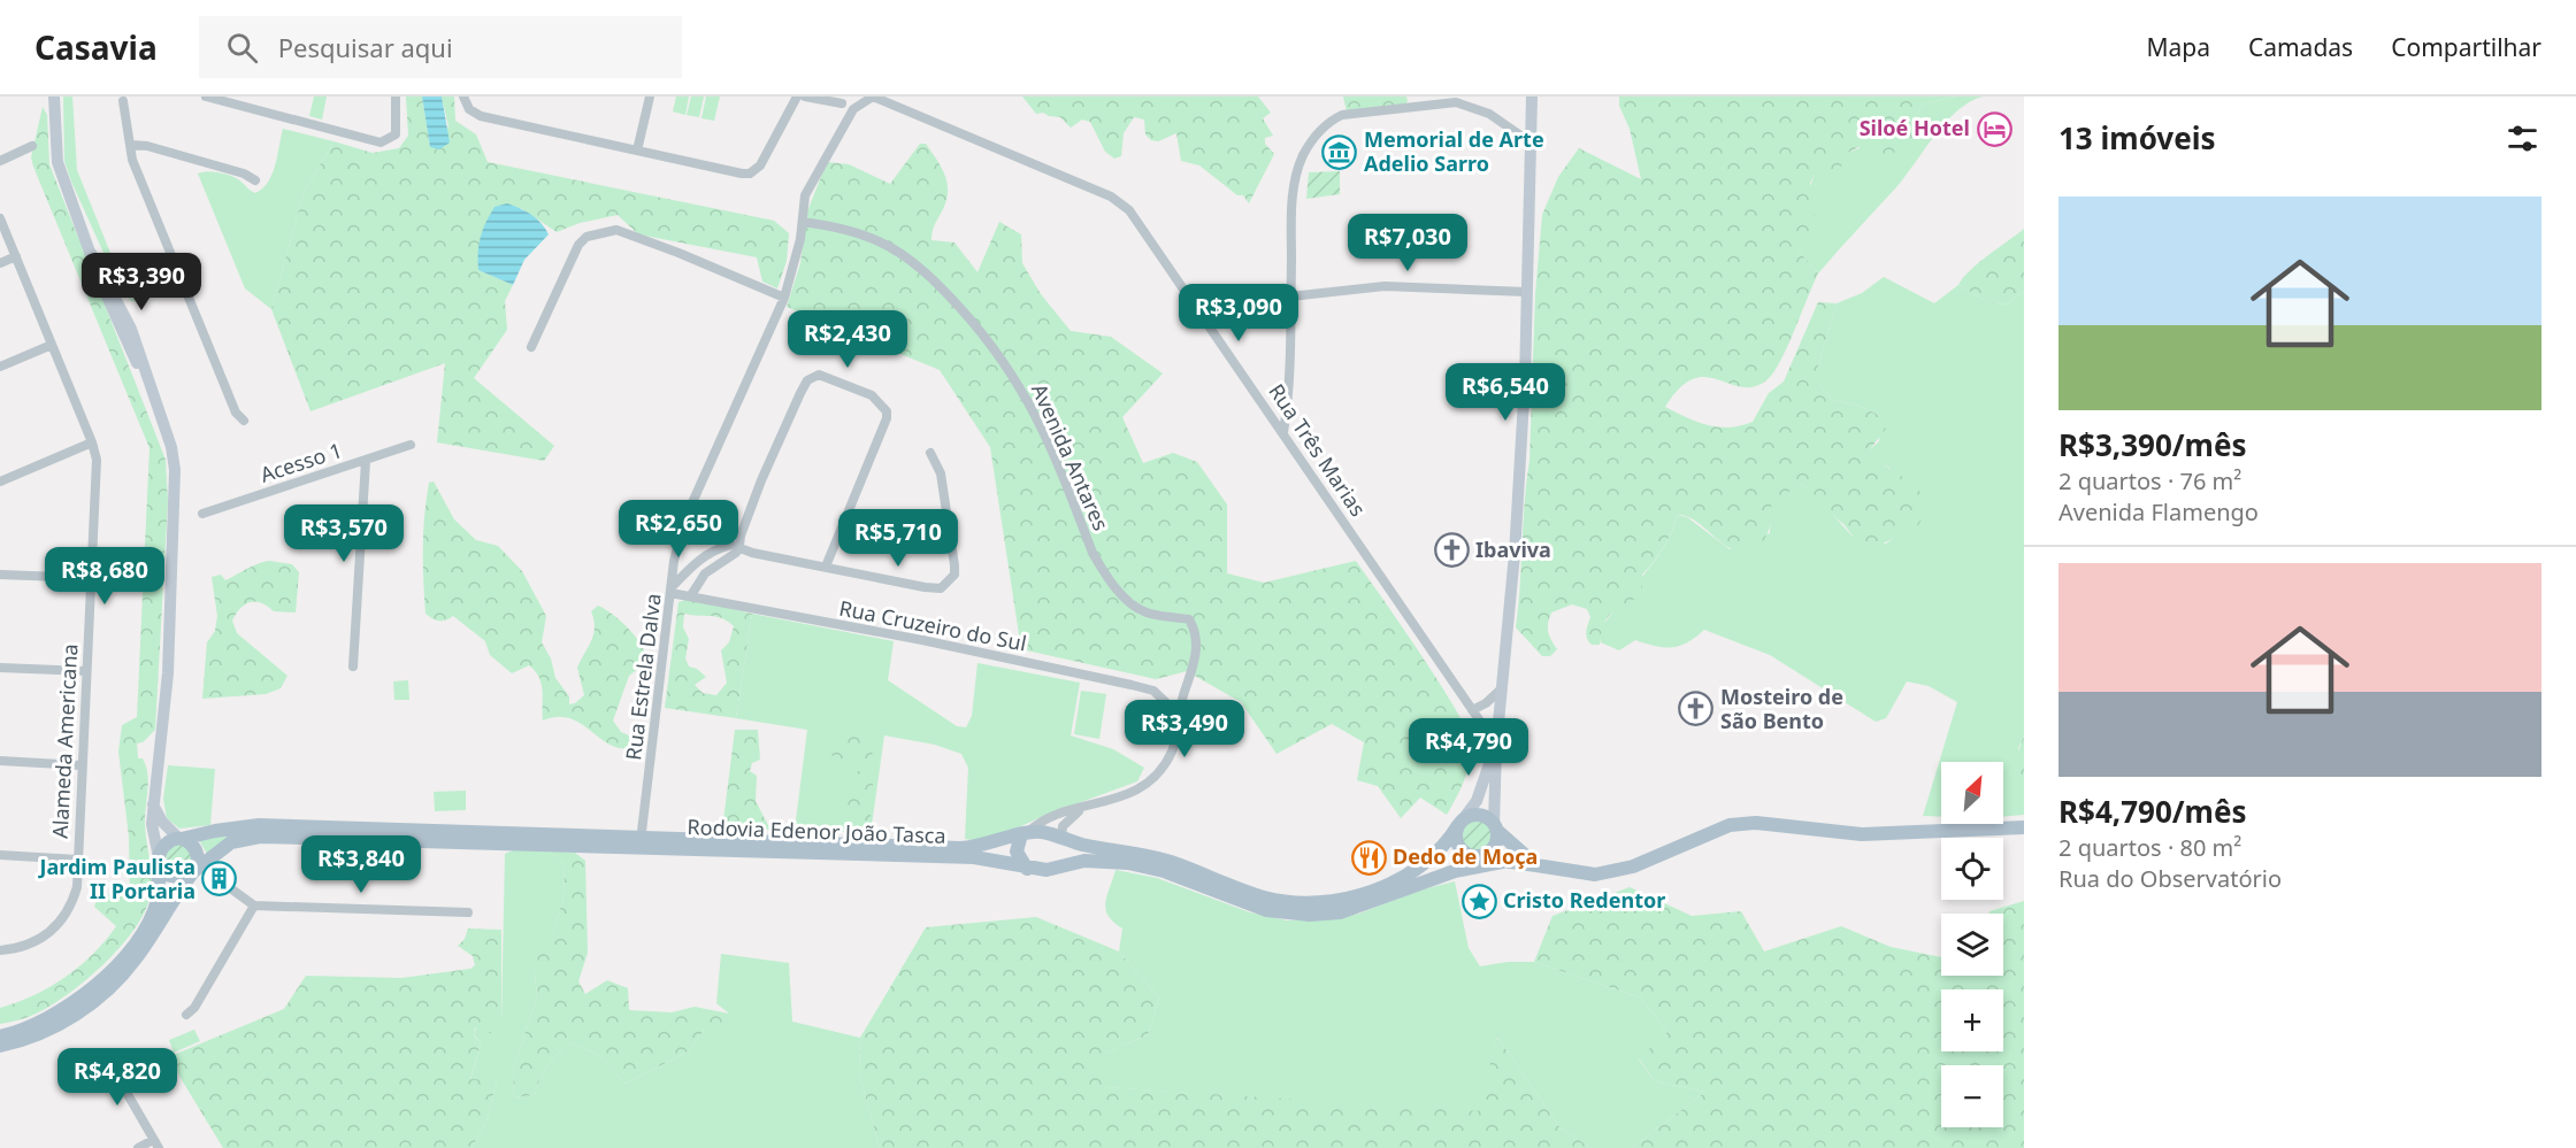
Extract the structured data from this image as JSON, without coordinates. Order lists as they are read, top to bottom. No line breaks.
{"streets":{"main road":["Rodovia Edenor João Tasca"],"street":["Rua Três Marias","Avenida Antares","Acesso 1","Rua Cruzeiro do Sul","Rua Estrela Dalva","Alameda Americana"]},"crossings":[["Rua Três Marias","Rua Estrela Dalva"],["Avenida Antares","Rua Cruzeiro do Sul"],["Avenida Antares","Rua Estrela Dalva"],["Rua Cruzeiro do Sul","Rua Estrela Dalva"],["Rua Estrela Dalva","Rodovia Edenor João Tasca"]],"places":{"hotel":["Siloé Hotel"],"museum":["Memorial de Arte Adelio Sarro"],"church":["Ibaviva","Mosteiro de São Bento"],"restaurant":["Dedo de Moça"],"building":["Jardim Paulista II Portaria"],"place":["Cristo Redentor"]},"north":"top right","page":{"header":"Casavia","search":"Pesquisar aqui","nav":["Mapa","Camadas","Compartilhar"],"heading":"13 imóveis","list":[{"name":"R$3,390/mês","note":"2 quartos · 76 m² · Avenida Flamengo"},{"name":"R$4,790/mês","note":"2 quartos · 80 m² · Rua do Observatório"}],"price":["R$7,030","R$3,390","R$3,090","R$2,430","R$6,540","R$2,650","R$3,570","R$5,710","R$8,680","R$3,490","R$4,790","R$3,840","R$4,820"],"map_buttons":["+","−"]}}
